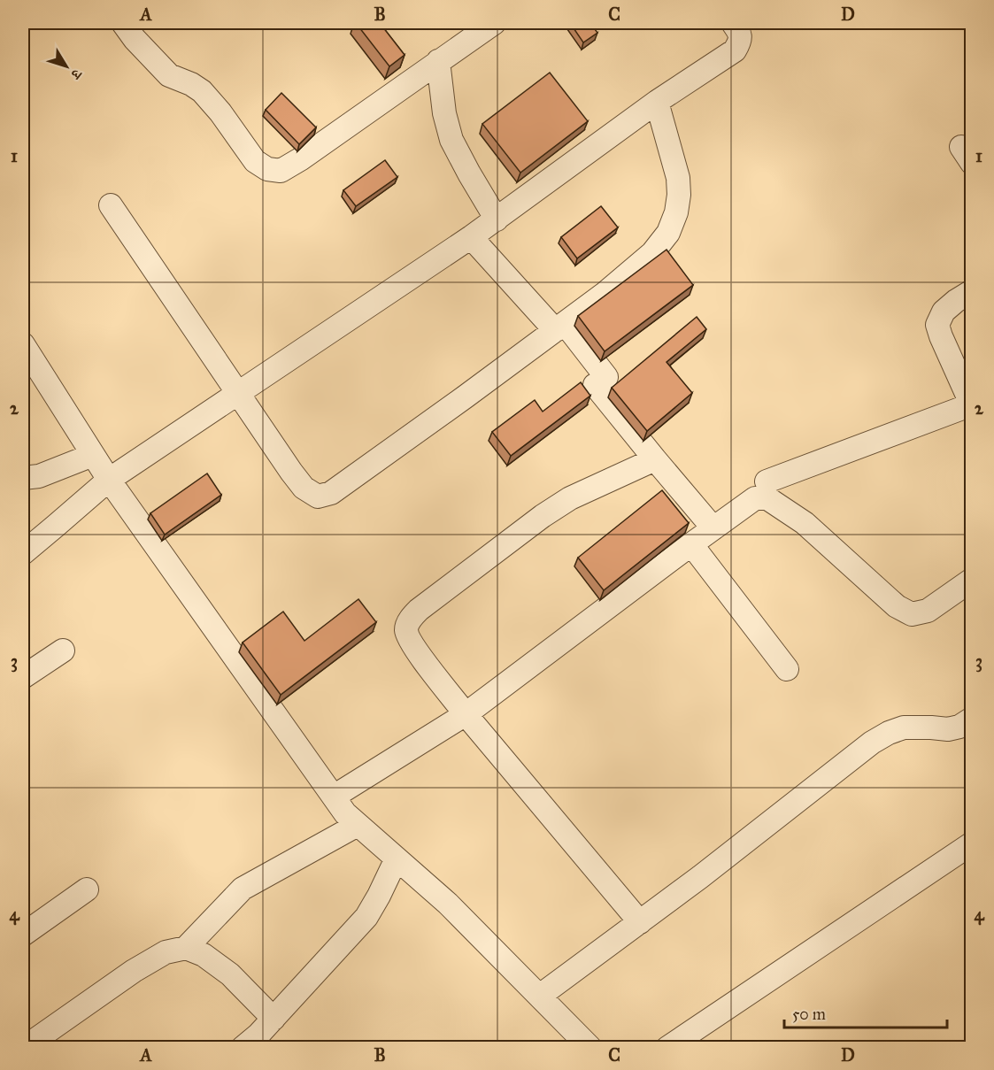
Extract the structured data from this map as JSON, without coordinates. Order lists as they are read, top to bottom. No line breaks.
{"scale_bar":"50 m","north":"bottom right","grid":{"columns":["A","B","C","D"],"rows":["1","2","3","4"]}}
